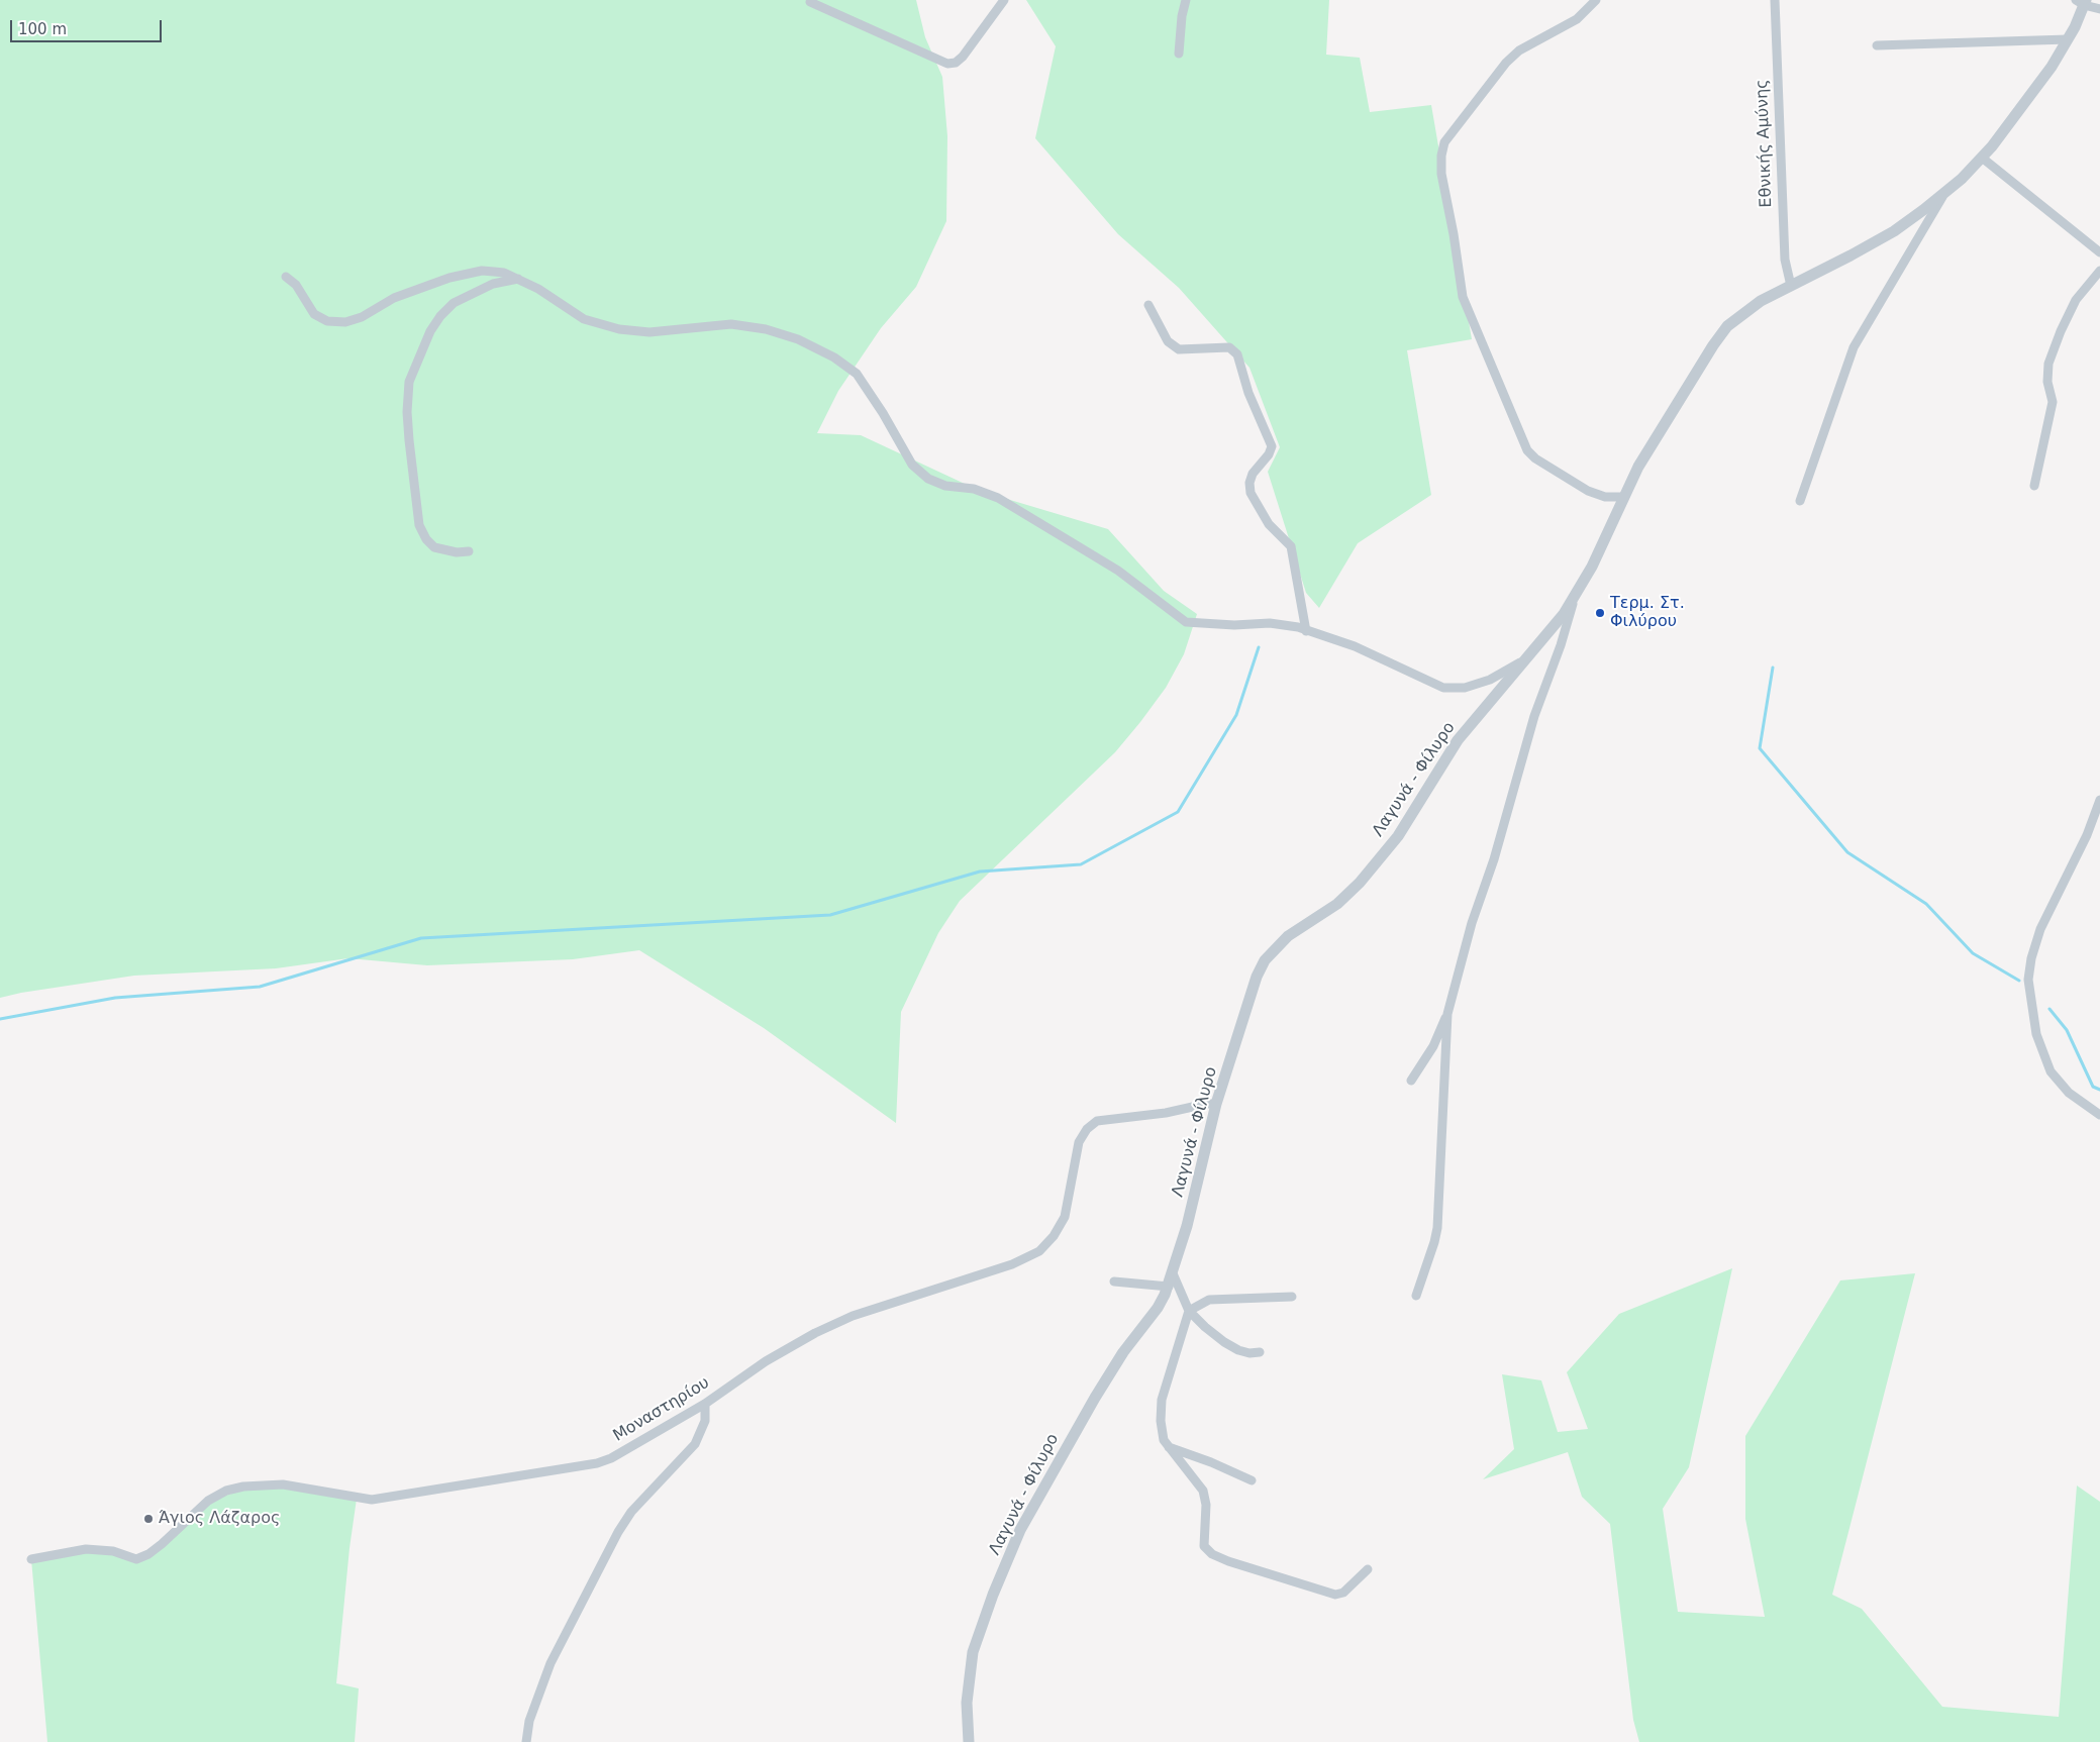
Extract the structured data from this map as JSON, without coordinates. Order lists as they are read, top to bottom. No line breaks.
{"streets":{"street":["Εθνικής Αμύνης","Λαγυνά - Φίλυρο","Μοναστηρίου"]},"crossings":[["Εθνικής Αμύνης","Λαγυνά - Φίλυρο"],["Λαγυνά - Φίλυρο","Μοναστηρίου"]],"places":["Τερμ. Στ. Φιλύρου","Άγιος Λάζαρος"],"scale_bar":"100 m"}
